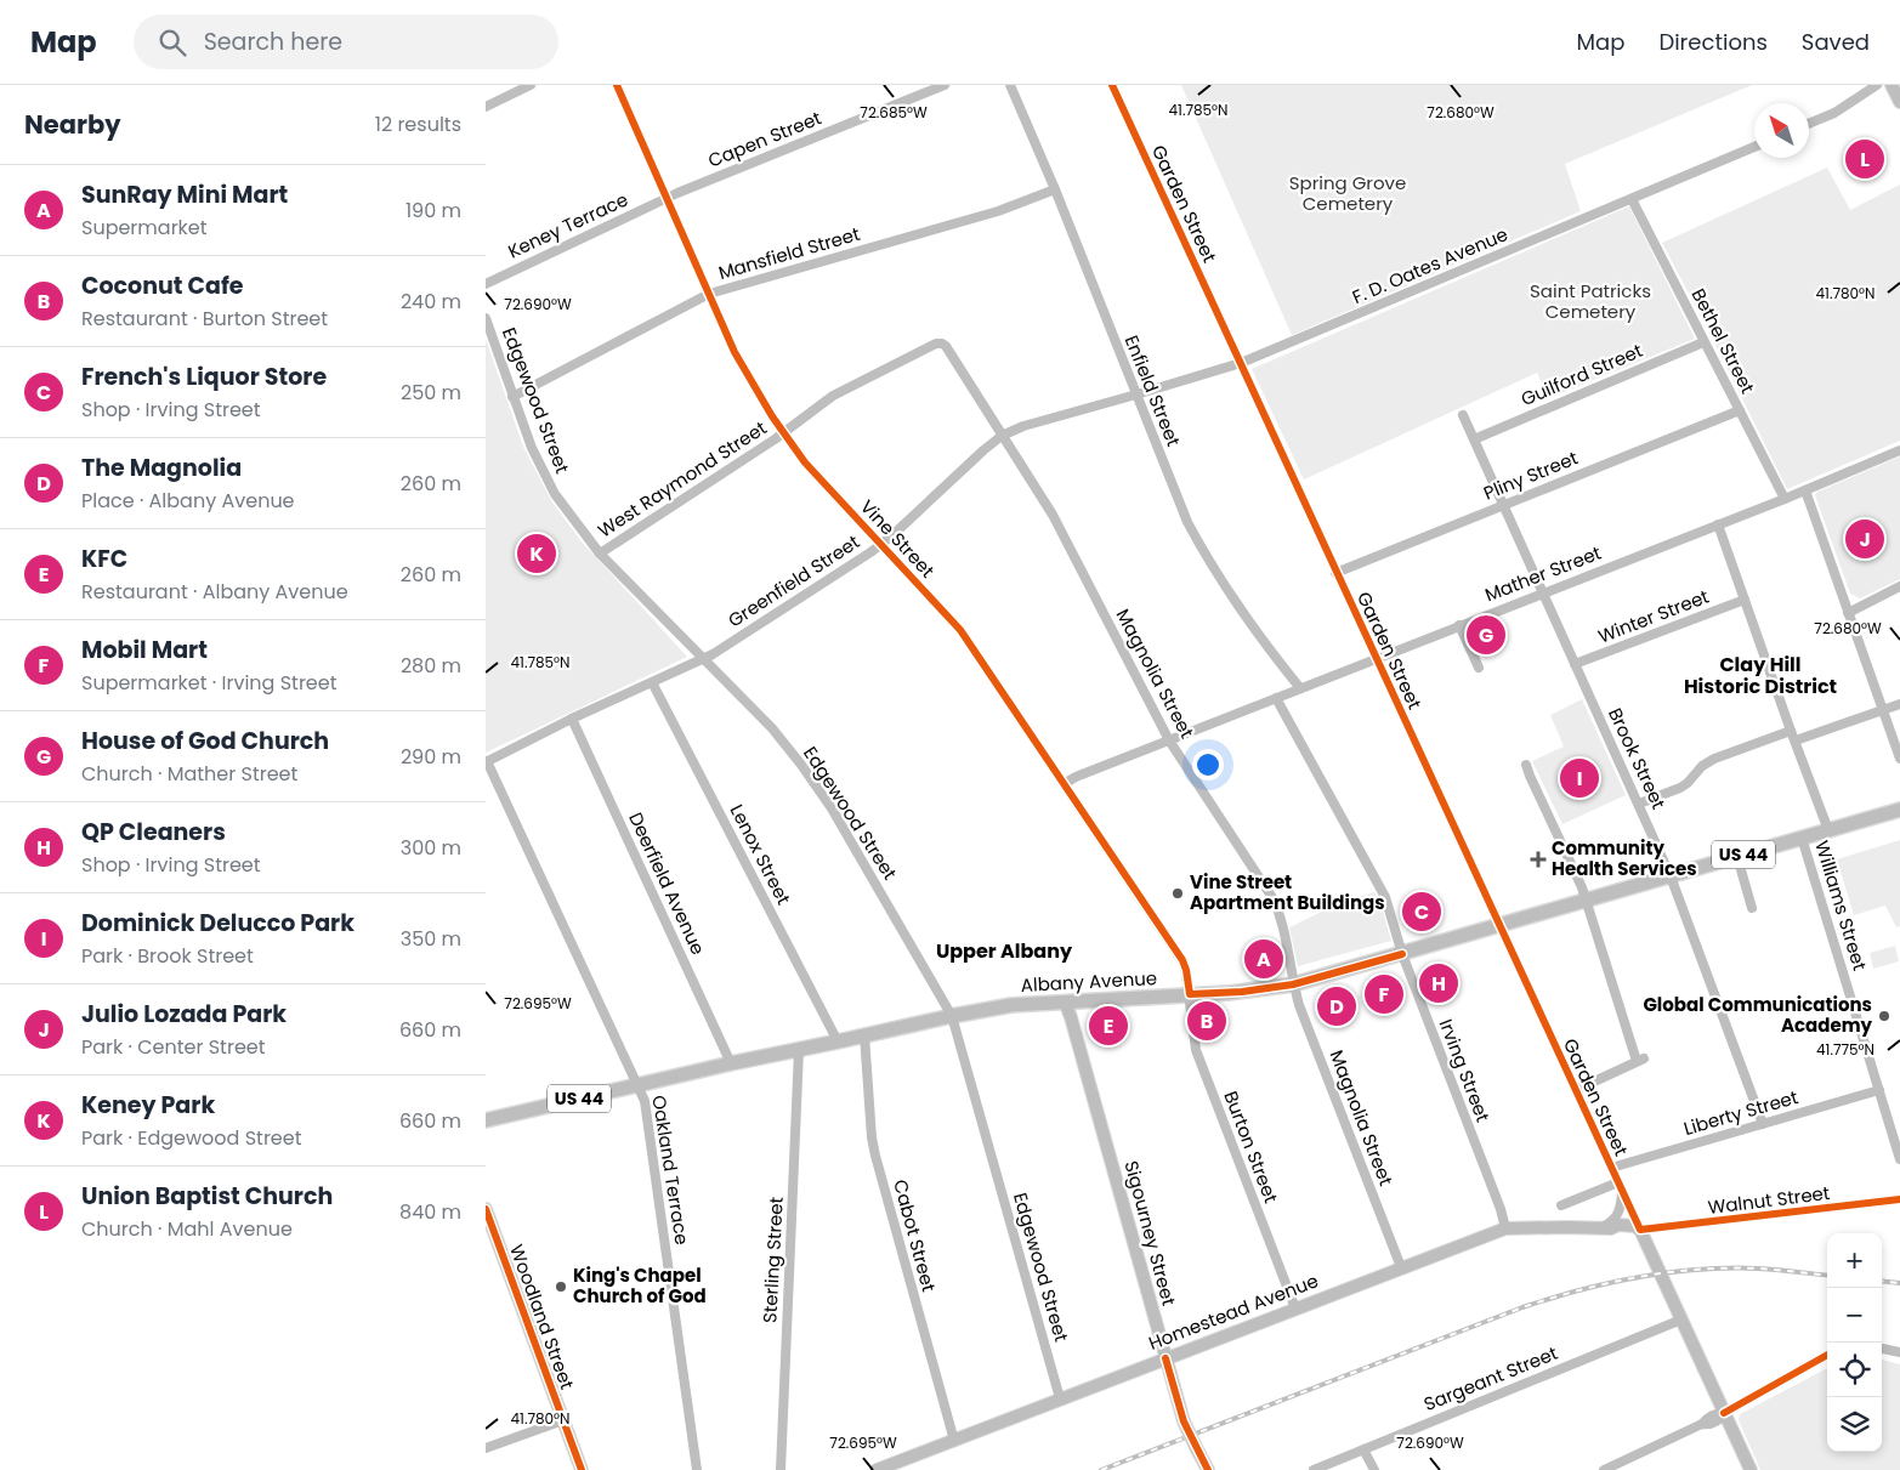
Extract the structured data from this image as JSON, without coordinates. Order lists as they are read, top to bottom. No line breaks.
{"streets":{"highway":["US 44","Albany Avenue"],"main road":["Garden Street","Sigourney Street","Homestead Avenue","Woodland Street"],"street":["Capen Street","Keney Terrace","Mansfield Street","F. D. Oates Avenue","Bethel Street","Guilford Street","Enfield Street","Edgewood Street","Pliny Street","West Raymond Street","Vine Street","Mather Street","Greenfield Street","Winter Street","Magnolia Street","Brook Street","Lenox Street","Deerfield Avenue","Williams Street","Irving Street","Liberty Street","Burton Street","Oakland Terrace","Walnut Street","Cabot Street","Sterling Street","Sargeant Street"]},"crossings":[["Capen Street","Keney Terrace"],["Capen Street","Vine Street"],["Garden Street","F. D. Oates Avenue"],["Garden Street","Pliny Street"],["Garden Street","Mather Street"],["Garden Street","Greenfield Street"],["Garden Street","Albany Avenue"],["Garden Street","Liberty Street"],["Garden Street","Walnut Street"],["Garden Street","Homestead Avenue"],["Garden Street","Sargeant Street"],["Keney Terrace","Vine Street"],["Mansfield Street","Enfield Street"],["Mansfield Street","Edgewood Street"],["Mansfield Street","Vine Street"],["F. D. Oates Avenue","Bethel Street"],["F. D. Oates Avenue","Greenfield Street"],["Bethel Street","Guilford Street"],["Bethel Street","Pliny Street"],["Bethel Street","Mather Street"],["Guilford Street","Brook Street"],["Enfield Street","Mather Street"],["Enfield Street","Greenfield Street"],["Edgewood Street","West Raymond Street"],["Edgewood Street","Greenfield Street"],["Edgewood Street","Albany Avenue"],["Edgewood Street","Homestead Avenue"],["Pliny Street","Brook Street"],["West Raymond Street","Vine Street"],["West Raymond Street","Magnolia Street"],["Vine Street","Mather Street"],["Vine Street","Greenfield Street"],["Vine Street","Albany Avenue"],["Vine Street","Burton Street"],["Mather Street","Magnolia Street"],["Mather Street","Brook Street"],["Mather Street","Irving Street"],["Greenfield Street","Magnolia Street"],["Greenfield Street","Lenox Street"],["Greenfield Street","Deerfield Avenue"],["Greenfield Street","Oakland Terrace"],["Winter Street","Brook Street"],["Magnolia Street","Albany Avenue"],["Magnolia Street","Homestead Avenue"],["Brook Street","Albany Avenue"],["Brook Street","Liberty Street"],["Lenox Street","Albany Avenue"],["Deerfield Avenue","Albany Avenue"],["Williams Street","Albany Avenue"],["Williams Street","Liberty Street"],["Albany Avenue","Irving Street"],["Albany Avenue","Burton Street"],["Albany Avenue","Oakland Terrace"],["Albany Avenue","Sigourney Street"],["Albany Avenue","Cabot Street"],["Albany Avenue","Sterling Street"],["Irving Street","Homestead Avenue"],["Burton Street","Homestead Avenue"],["Walnut Street","Homestead Avenue"],["Sigourney Street","Homestead Avenue"],["Cabot Street","Homestead Avenue"]],"districts":["Clay Hill Historic District","Upper Albany"],"parks":["Spring Grove Cemetery","Saint Patricks Cemetery"],"places":{"health":["Community Health Services"],"other":["Vine Street Apartment Buildings","Global Communications Academy","King's Chapel Church of God"]},"north":"top left","page":{"header":"Map","search":"Search here","nav":["Map","Directions","Saved"],"heading":["Nearby","12 results"],"pins":["L","J","K","G","I","C","A","H","F","D","B","E"],"list":[{"mark":"A","name":"SunRay Mini Mart","note":"Supermarket","value":"190 m"},{"mark":"B","name":"Coconut Cafe","note":"Restaurant · Burton Street","value":"240 m"},{"mark":"C","name":"French's Liquor Store","note":"Shop · Irving Street","value":"250 m"},{"mark":"D","name":"The Magnolia","note":"Place · Albany Avenue","value":"260 m"},{"mark":"E","name":"KFC","note":"Restaurant · Albany Avenue","value":"260 m"},{"mark":"F","name":"Mobil Mart","note":"Supermarket · Irving Street","value":"280 m"},{"mark":"G","name":"House of God Church","note":"Church · Mather Street","value":"290 m"},{"mark":"H","name":"QP Cleaners","note":"Shop · Irving Street","value":"300 m"},{"mark":"I","name":"Dominick Delucco Park","note":"Park · Brook Street","value":"350 m"},{"mark":"J","name":"Julio Lozada Park","note":"Park · Center Street","value":"660 m"},{"mark":"K","name":"Keney Park","note":"Park · Edgewood Street","value":"660 m"},{"mark":"L","name":"Union Baptist Church","note":"Church · Mahl Avenue","value":"840 m"}],"map_buttons":["+","−"]},"coordinates":["41.785°N","72.685°W","72.680°W","41.780°N","72.690°W","72.695°W","41.775°N"]}
